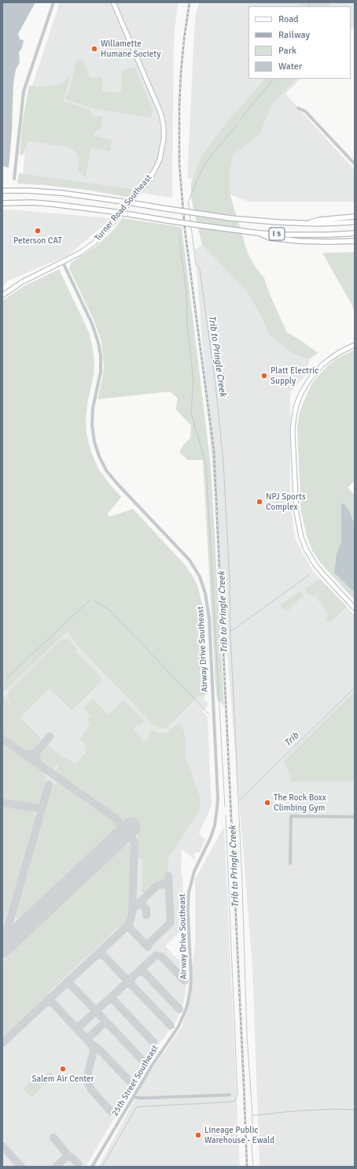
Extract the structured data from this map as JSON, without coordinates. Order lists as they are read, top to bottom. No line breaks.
{"streets":{"highway":["I 5"],"main road":["Turner Road Southeast"],"street":["Airway Drive Southeast","25th Street Southeast"]},"crossings":[["Turner Road Southeast","Airway Drive Southeast"],["Airway Drive Southeast","25th Street Southeast"]],"water":["Trib to Pringle Creek","Trib"],"places":["Willamette Humane Society","Peterson CAT","Platt Electric Supply","NPJ Sports Complex","The Rock Boxx Climbing Gym","Salem Air Center","Lineage Public Warehouse - Ewald"],"legend":["Road","Railway","Park","Water"]}
